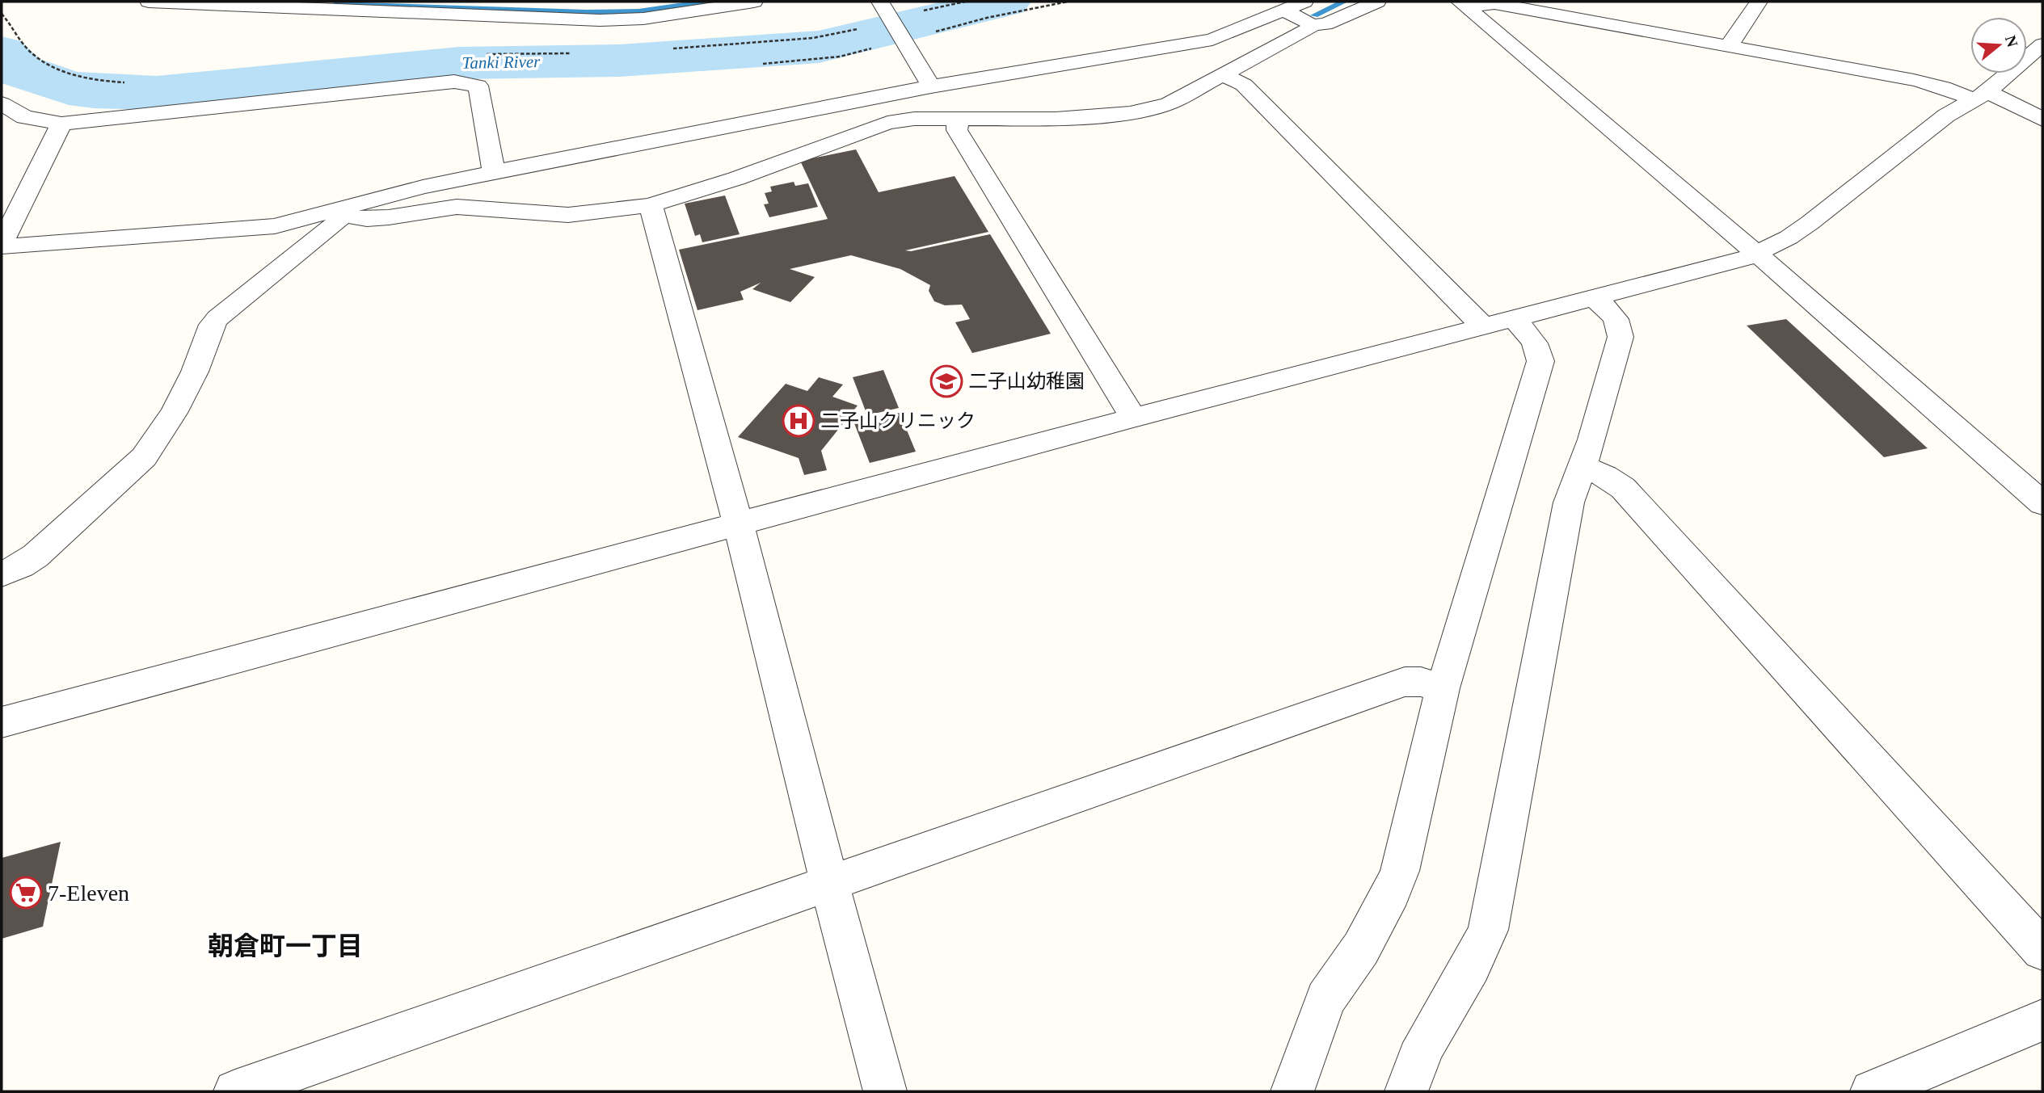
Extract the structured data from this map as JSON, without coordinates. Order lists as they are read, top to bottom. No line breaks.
{"districts":["朝倉町一丁目"],"water":["Tanki River"],"places":{"school or university":["二子山幼稚園"],"hospital":["二子山クリニック"],"supermarket":["7-Eleven"]},"north":"right"}
